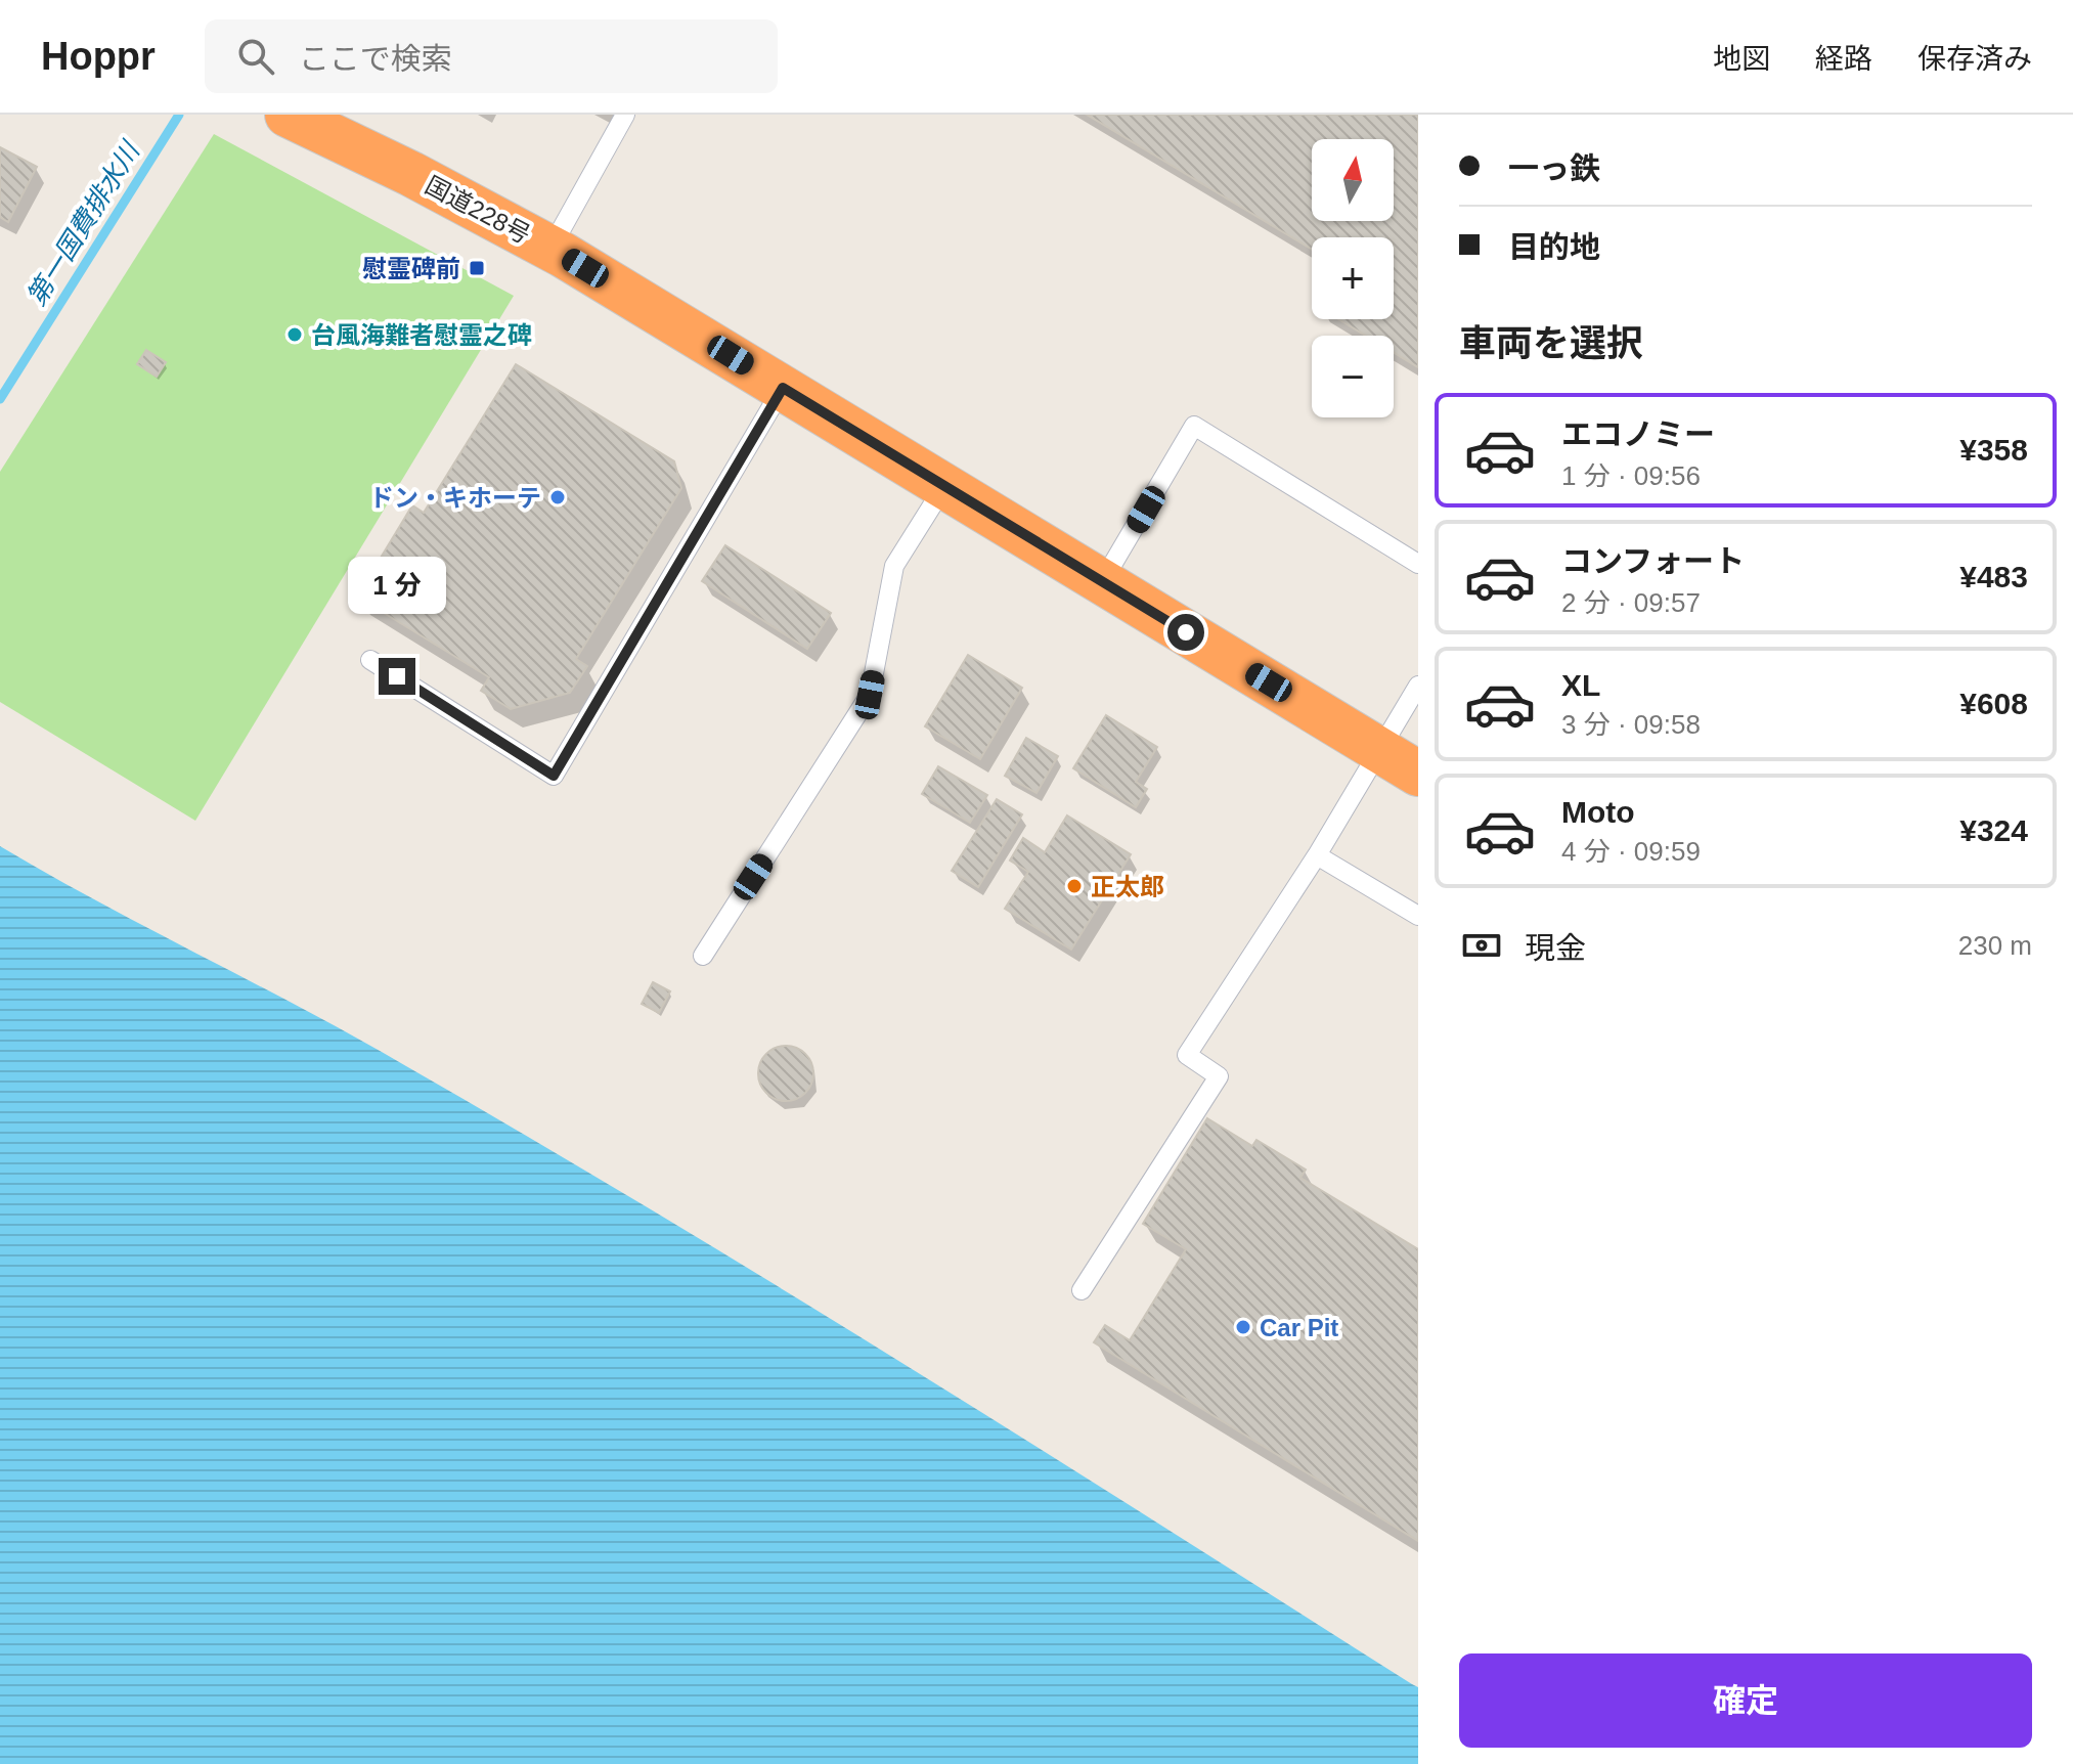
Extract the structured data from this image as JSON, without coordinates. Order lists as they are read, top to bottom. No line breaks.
{"streets":{"highway":["国道228号"]},"water":["第一国費排水川"],"places":{"transit":["慰霊碑前"],"other":["台風海難者慰霊之碑","ドン・キホーテ","正太郎","Car Pit"]},"north":"top","page":{"header":"Hoppr","search":"ここで検索","nav":["地図","経路","保存済み"],"banner":["一っ鉄","目的地"],"map_buttons":["+","−"],"heading":"車両を選択","list":[{"name":"エコノミー","note":"1 分 · 09:56","value":"¥358"},{"name":"コンフォート","note":"2 分 · 09:57","value":"¥483"},{"name":"XL","note":"3 分 · 09:58","value":"¥608"},{"name":"Moto","note":"4 分 · 09:59","value":"¥324"}],"bubble":"1 分","pay":["現金","230 m"],"buttons":"確定"}}
